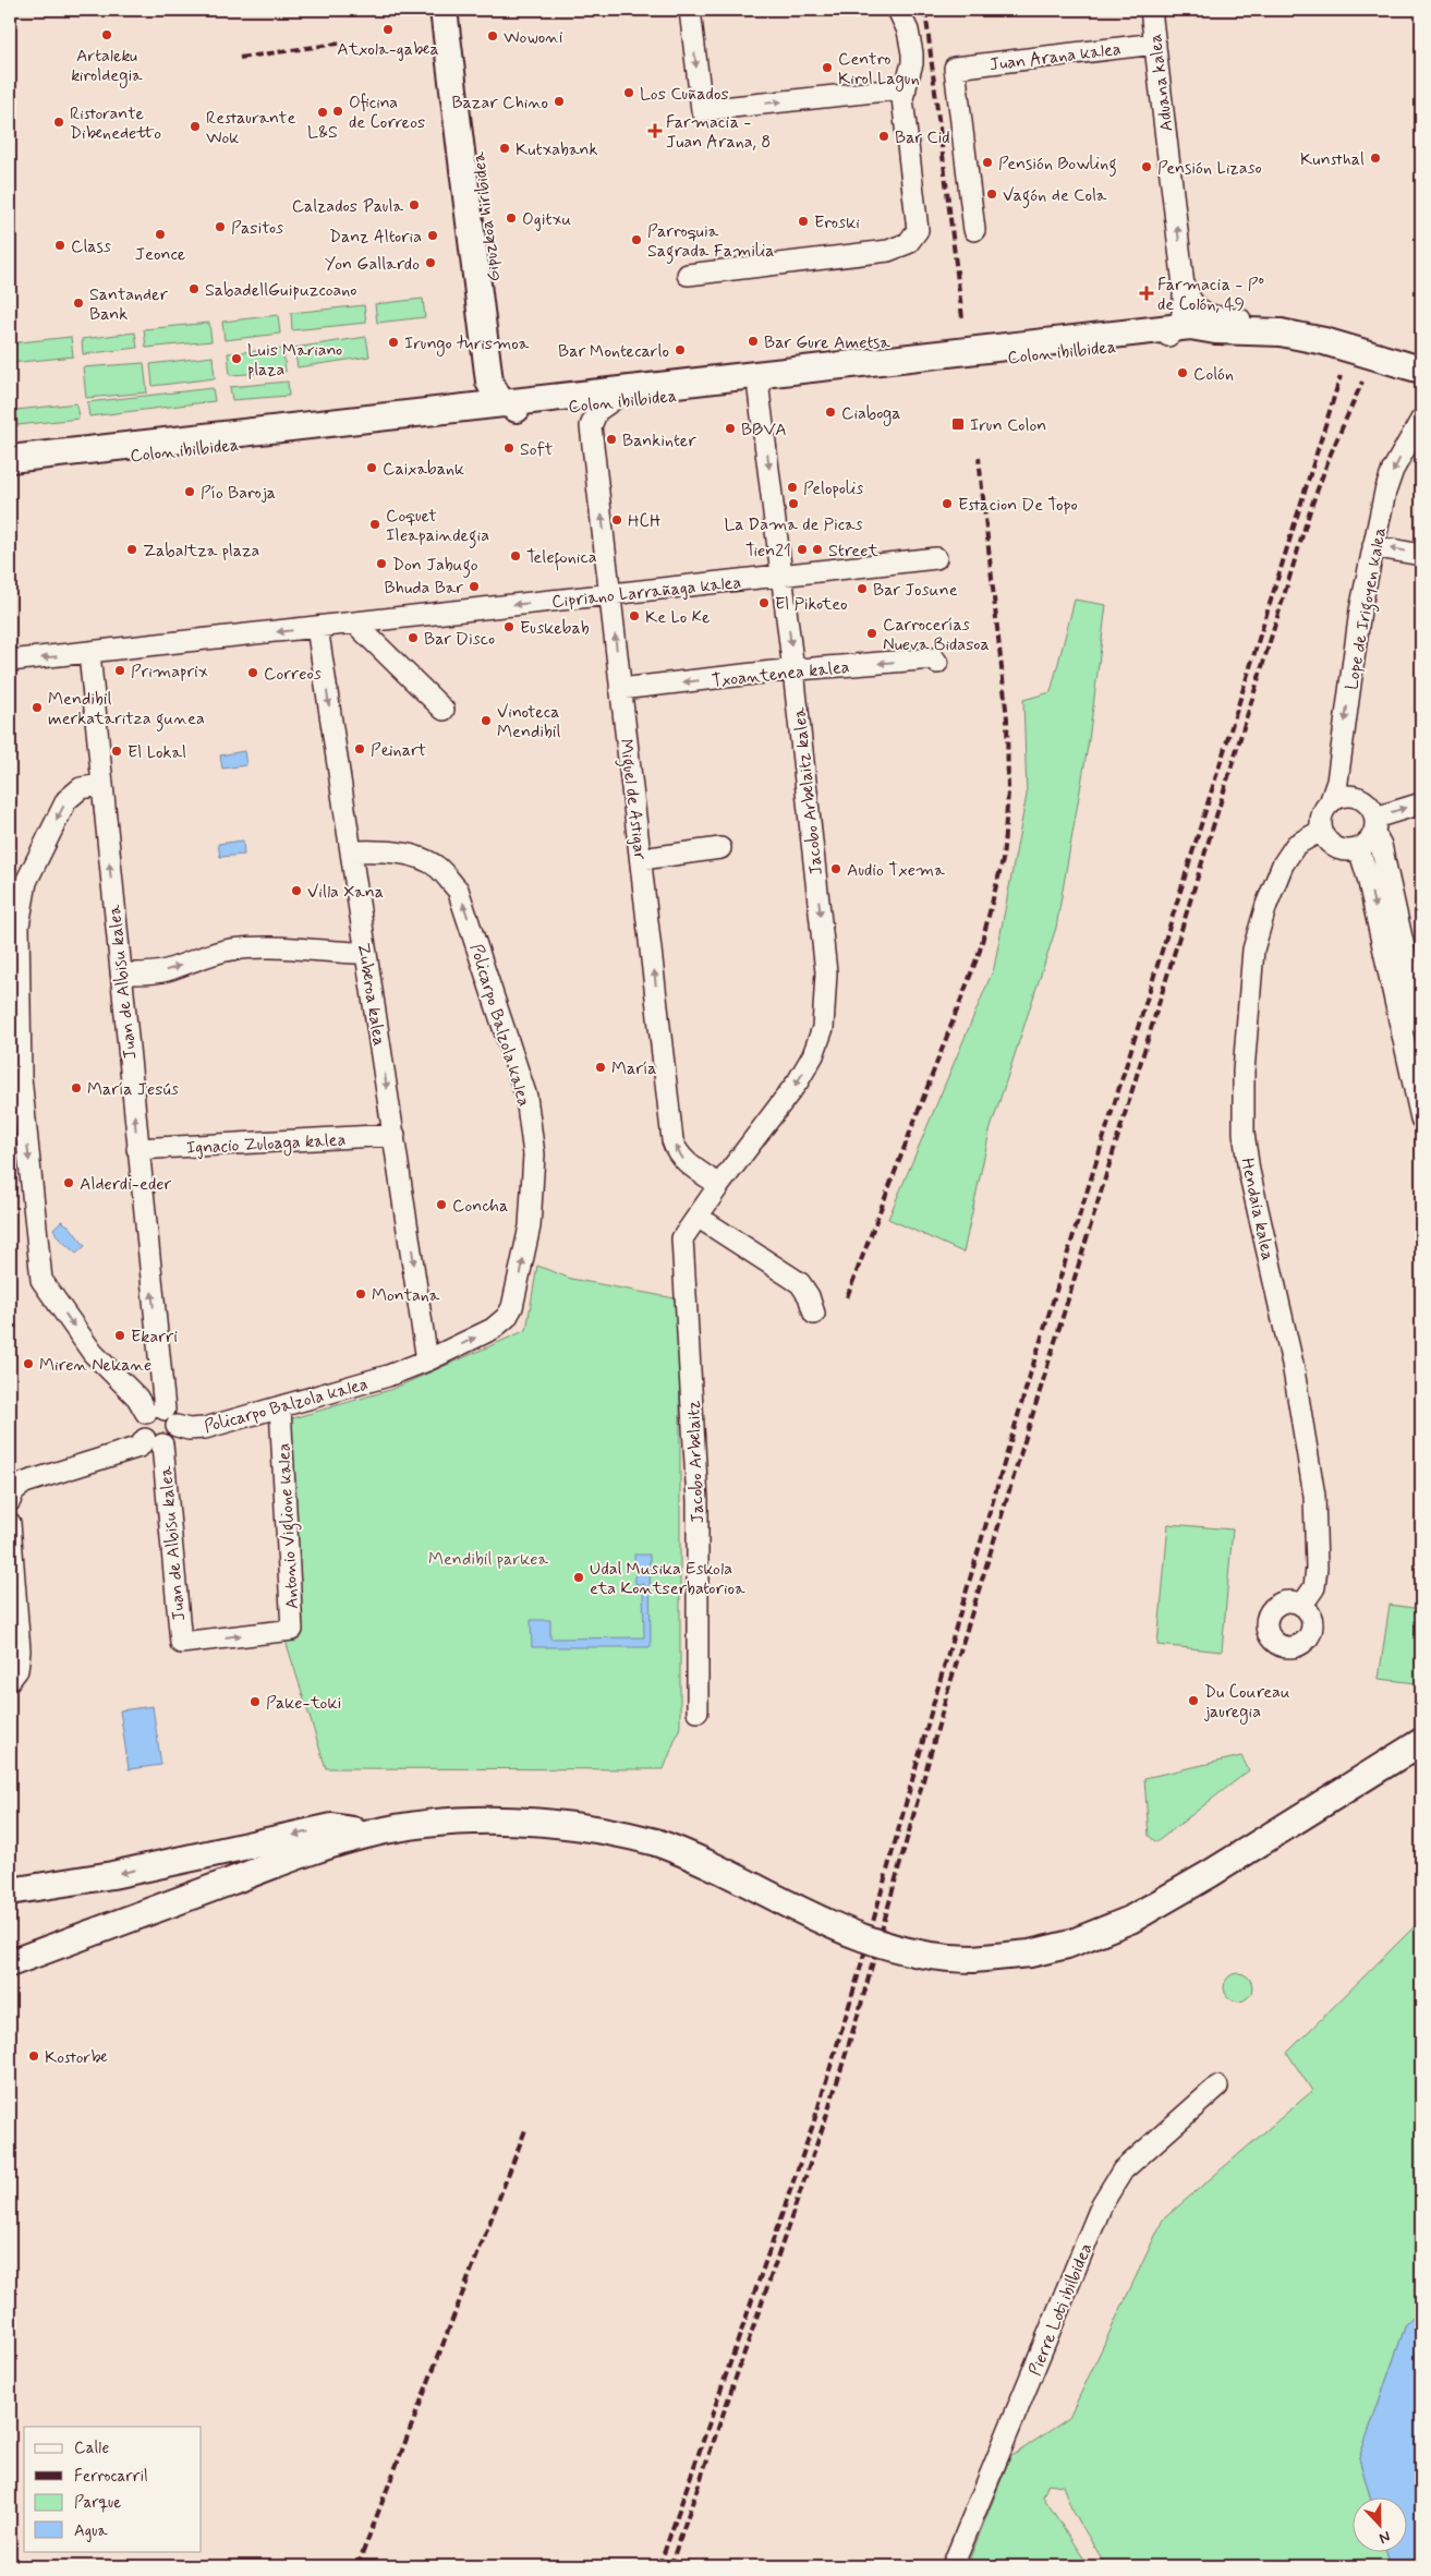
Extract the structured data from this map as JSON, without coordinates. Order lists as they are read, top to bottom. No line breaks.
{"streets":{"main road":["Gipuzkoa hiribidea","Colon ibilbidea"],"street":["Juan Arana kalea","Aduana kalea","Cipriano Larrañaga kalea","Lope de Irigoyen kalea","Txoantenea kalea","Jacobo Arbelaitz kalea","Miguel de Astigar","Juan de Albisu kalea","Zuberoa kalea","Policarpo Balzola kalea","Ignacio Zuloaga kalea","Hendaia kalea","Jacobo Arbelaitz","Antonio Viglione kalea","Pierre Loti ibilbidea"]},"crossings":[["Juan Arana kalea","Aduana kalea"],["Aduana kalea","Colon ibilbidea"],["Gipuzkoa hiribidea","Colon ibilbidea"],["Colon ibilbidea","Jacobo Arbelaitz kalea"],["Colon ibilbidea","Miguel de Astigar"],["Cipriano Larrañaga kalea","Jacobo Arbelaitz kalea"],["Cipriano Larrañaga kalea","Miguel de Astigar"],["Lope de Irigoyen kalea","Hendaia kalea"],["Txoantenea kalea","Jacobo Arbelaitz kalea"],["Txoantenea kalea","Miguel de Astigar"],["Jacobo Arbelaitz kalea","Miguel de Astigar"],["Jacobo Arbelaitz kalea","Jacobo Arbelaitz"],["Miguel de Astigar","Jacobo Arbelaitz"],["Juan de Albisu kalea","Policarpo Balzola kalea"],["Juan de Albisu kalea","Ignacio Zuloaga kalea"],["Juan de Albisu kalea","Antonio Viglione kalea"],["Zuberoa kalea","Policarpo Balzola kalea"],["Zuberoa kalea","Ignacio Zuloaga kalea"],["Policarpo Balzola kalea","Antonio Viglione kalea"]],"one_way":["Aduana kalea","Cipriano Larrañaga kalea","Lope de Irigoyen kalea","Txoantenea kalea","Jacobo Arbelaitz kalea","Miguel de Astigar","Juan de Albisu kalea","Zuberoa kalea"],"parks":["Mendibil parkea"],"places":{"other":["Atxola-gabea","Artaleku kiroldegia","Wowoni","Centro Kirol Lagun","Los Cuñados","Bazar Chino","Oficina de Correos","L&S","Ristorante Dibenedetto","Restaurante Wok","Bar Cid","Kutxabank","Kunsthal","Pensión Bowling","Pensión Lizaso","Vagón de Cola","Calzados Paula","Ogitxu","Eroski","Pasitos","Jeonce","Danz Altoria","Parroquia Sagrada Familia","Class","Yon Gallardo","SabadellGuipuzcoano","Santander Bank","Bar Gure Ametsa","Irungo turismoa","Bar Montecarlo","Luis Mariano plaza","Colón","Ciaboga","BBVA","Bankinter","Soft","Caixabank","Pelopolis","Pío Baroja","La Dama de Picas","Estacion De Topo","HCH","Coquet Ileapaindegia","Zabaltza plaza","Tien21","Street","Telefonica","Don Jabugo","Bhuda Bar","Bar Josune","El Pikoteo","Ke Lo Ke","Euskebab","Carrocerías Nueva Bidasoa","Bar Disco","Primaprix","Correos","Mendibil merkataritza gunea","Vinoteca Mendibil","Peinart","El Lokal","Audio Txema","Villa Xana","María","María Jesús","Alderdi-eder","Concha","Montana","Ekarri","Miren Nekane","Udal Musika Eskola eta Kontserbatorioa","Du Coureau jauregia","Pake-toki","Kostorbe"],"health":["Farmacia - Juan Arana, 8","Farmacia - Pº de Colón, 49"],"transit":["Irun Colon"]},"legend":["Calle","Ferrocarril","Parque","Agua"],"north":"bottom"}
